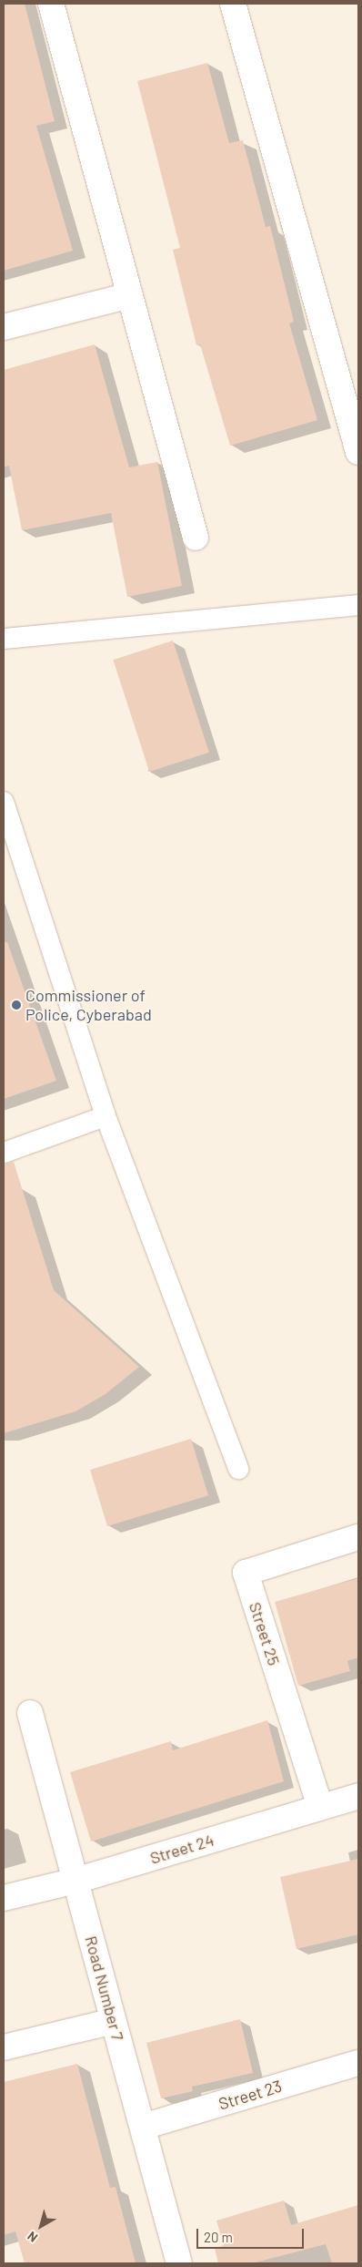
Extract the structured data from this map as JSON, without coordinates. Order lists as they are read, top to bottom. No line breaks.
{"streets":{"street":["Street 25","Street 24","Road Number 7","Street 23"]},"crossings":[["Street 25","Street 24"],["Street 24","Road Number 7"],["Road Number 7","Street 23"]],"places":["Commissioner of Police, Cyberabad"],"scale_bar":"20 m","north":"bottom left"}
